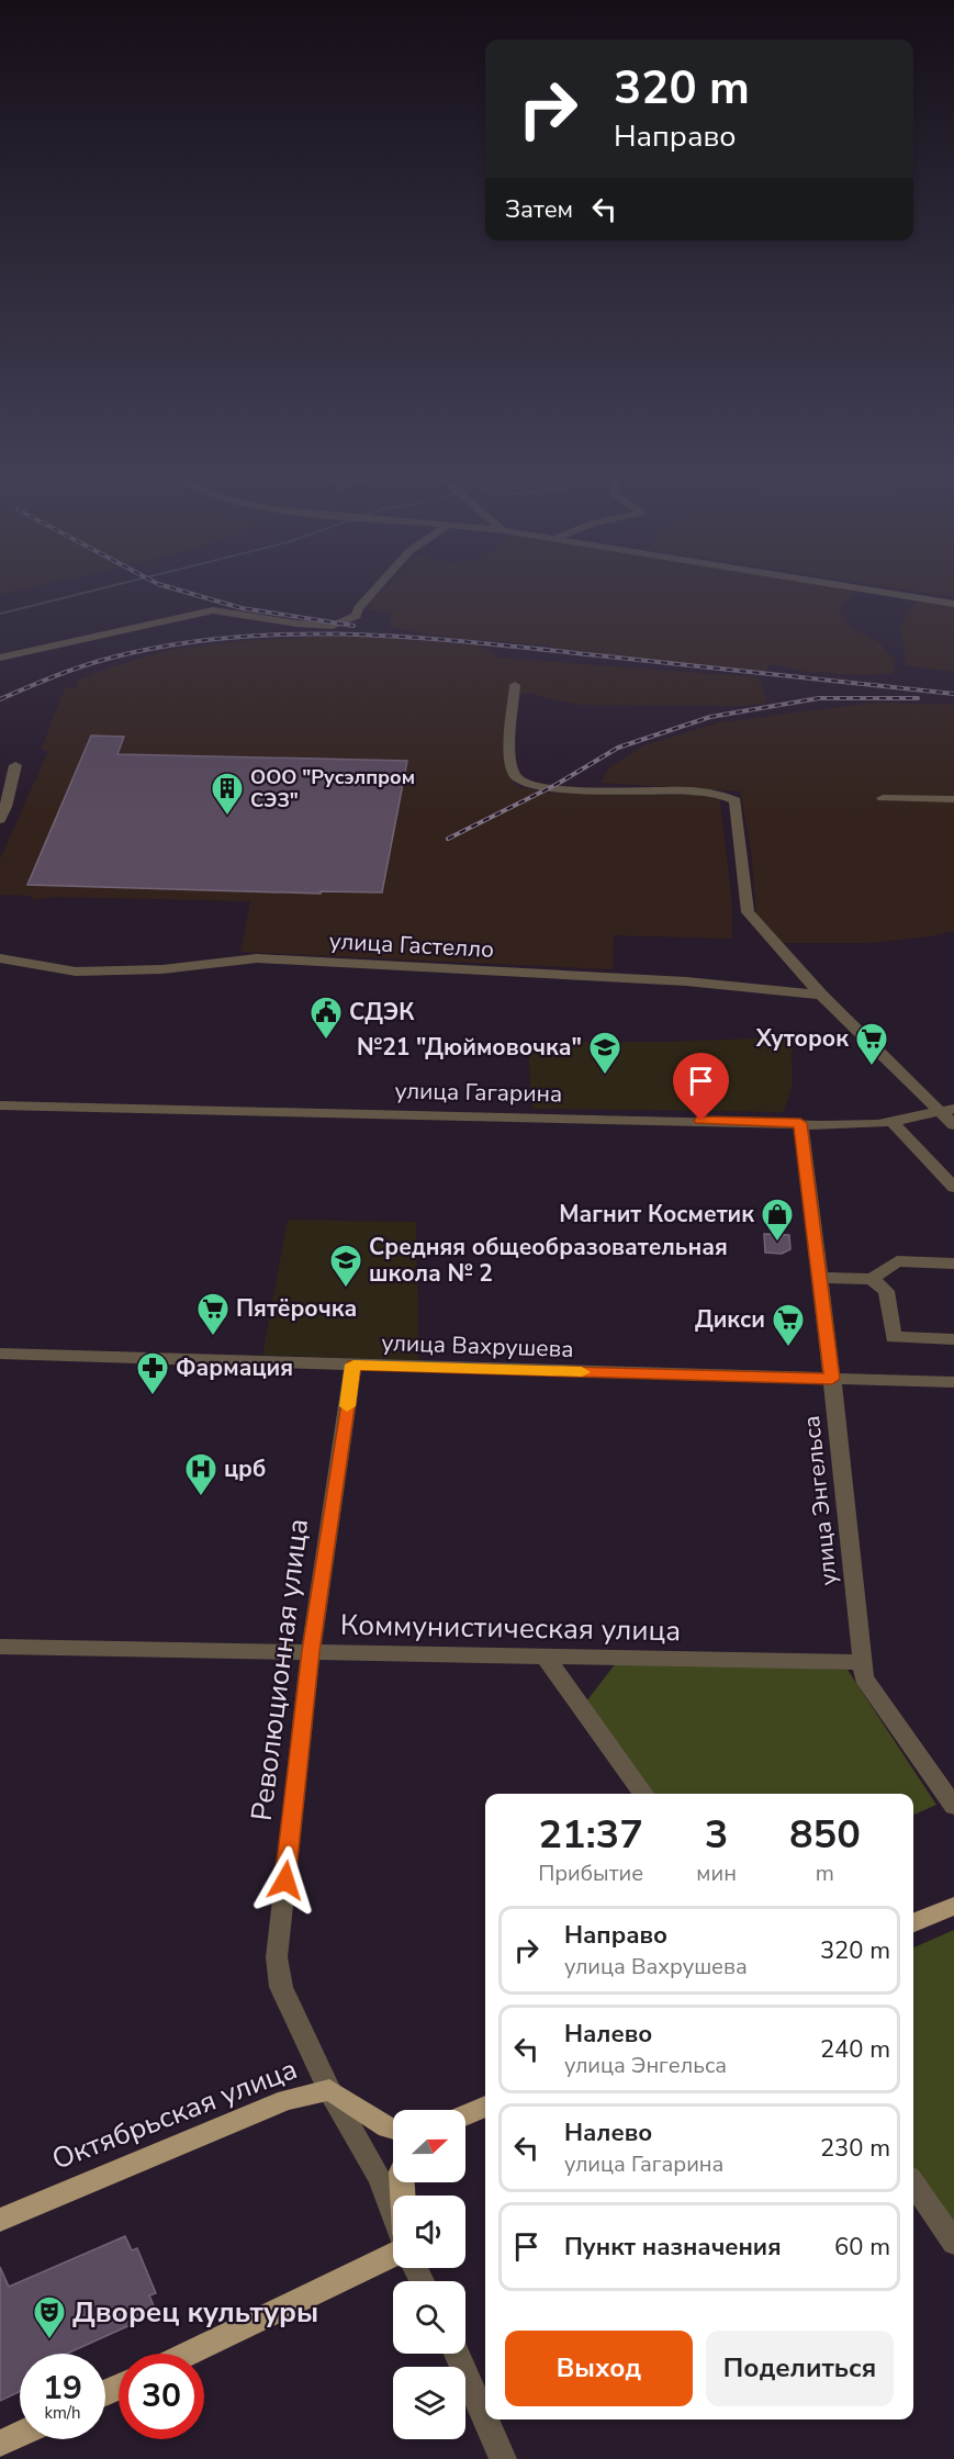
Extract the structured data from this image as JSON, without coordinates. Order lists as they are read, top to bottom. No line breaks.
{"streets":{"main road":["Октябрьская улица"],"street":["улица Гастелло","улица Гагарина","улица Вахрушева","улица Энгельса","Коммунистическая улица","Революционная улица"]},"crossings":[["улица Гагарина","улица Энгельса"],["улица Вахрушева","улица Энгельса"],["улица Вахрушева","Революционная улица"],["улица Энгельса","Коммунистическая улица"],["Коммунистическая улица","Революционная улица"],["Революционная улица","Октябрьская улица"]],"places":{"building":["ООО \"Русэлпром СЭЗ\""],"public building":["СДЭК"],"supermarket":["Хуторок","Пятёрочка","Дикси"],"school or university":["№21 \"Дюймовочка\"","Средняя общеобразовательная школа № 2"],"shop":["Магнит Косметик"],"pharmacy":["Фармация"],"hospital":["црб"],"theatre":["Дворец культуры"]},"north":"right","page":{"turn":["320 m","Направо"],"then":"Затем","eta":["21:37","Прибытие","3","мин","850","m"],"list":[{"name":"Направо","note":"улица Вахрушева","value":"320 m"},{"name":"Налево","note":"улица Энгельса","value":"240 m"},{"name":"Налево","note":"улица Гагарина","value":"230 m"},{"name":"Пункт назначения","value":"60 m"}],"buttons":["Выход","Поделиться"],"speed":"19 km/h","limit":"30"}}
